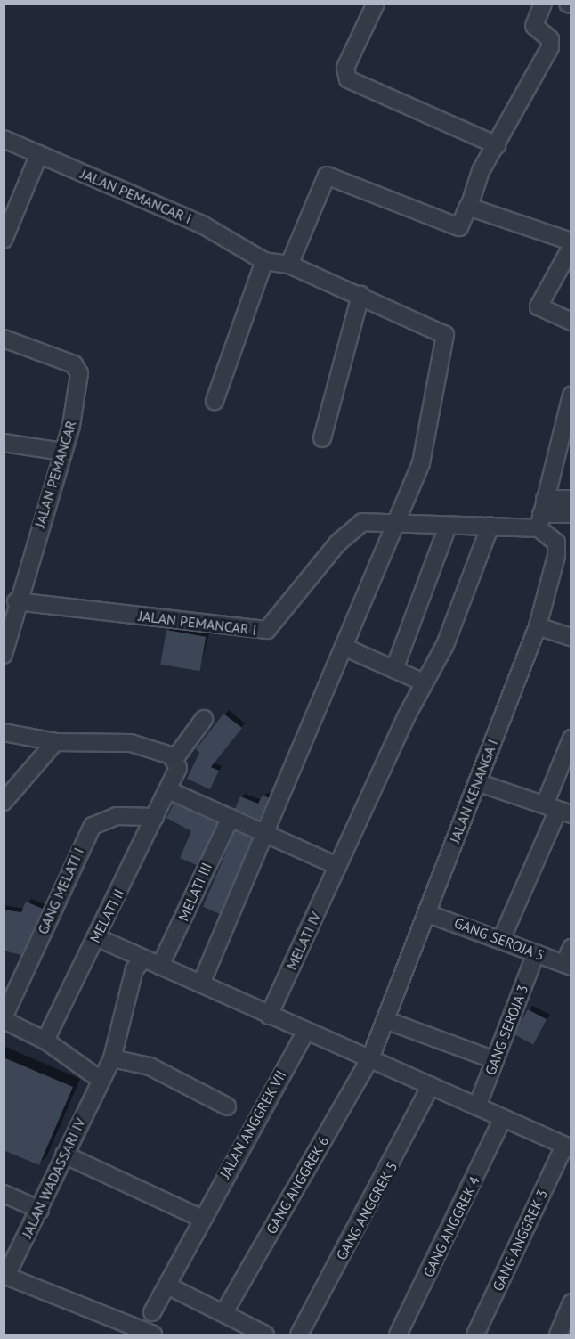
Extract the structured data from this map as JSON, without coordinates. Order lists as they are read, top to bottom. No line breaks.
{"streets":{"street":["JALAN PEMANCAR I","JALAN PEMANCAR","JALAN KENANGA I","GANG MELATI I","MELATI III","MELATI II","GANG SEROJA 5","MELATI IV","GANG SEROJA 3","JALAN ANGGREK VII","JALAN WADASSARI IV","GANG ANGGREK 6","GANG ANGGREK 5","GANG ANGGREK 4","GANG ANGGREK 3"]},"crossings":[["JALAN PEMANCAR I","JALAN PEMANCAR"],["JALAN PEMANCAR I","JALAN KENANGA I"],["JALAN PEMANCAR I","MELATI IV"],["JALAN KENANGA I","GANG SEROJA 5"],["JALAN KENANGA I","GANG ANGGREK 6"],["GANG MELATI I","MELATI II"],["GANG SEROJA 5","GANG SEROJA 3"]]}
